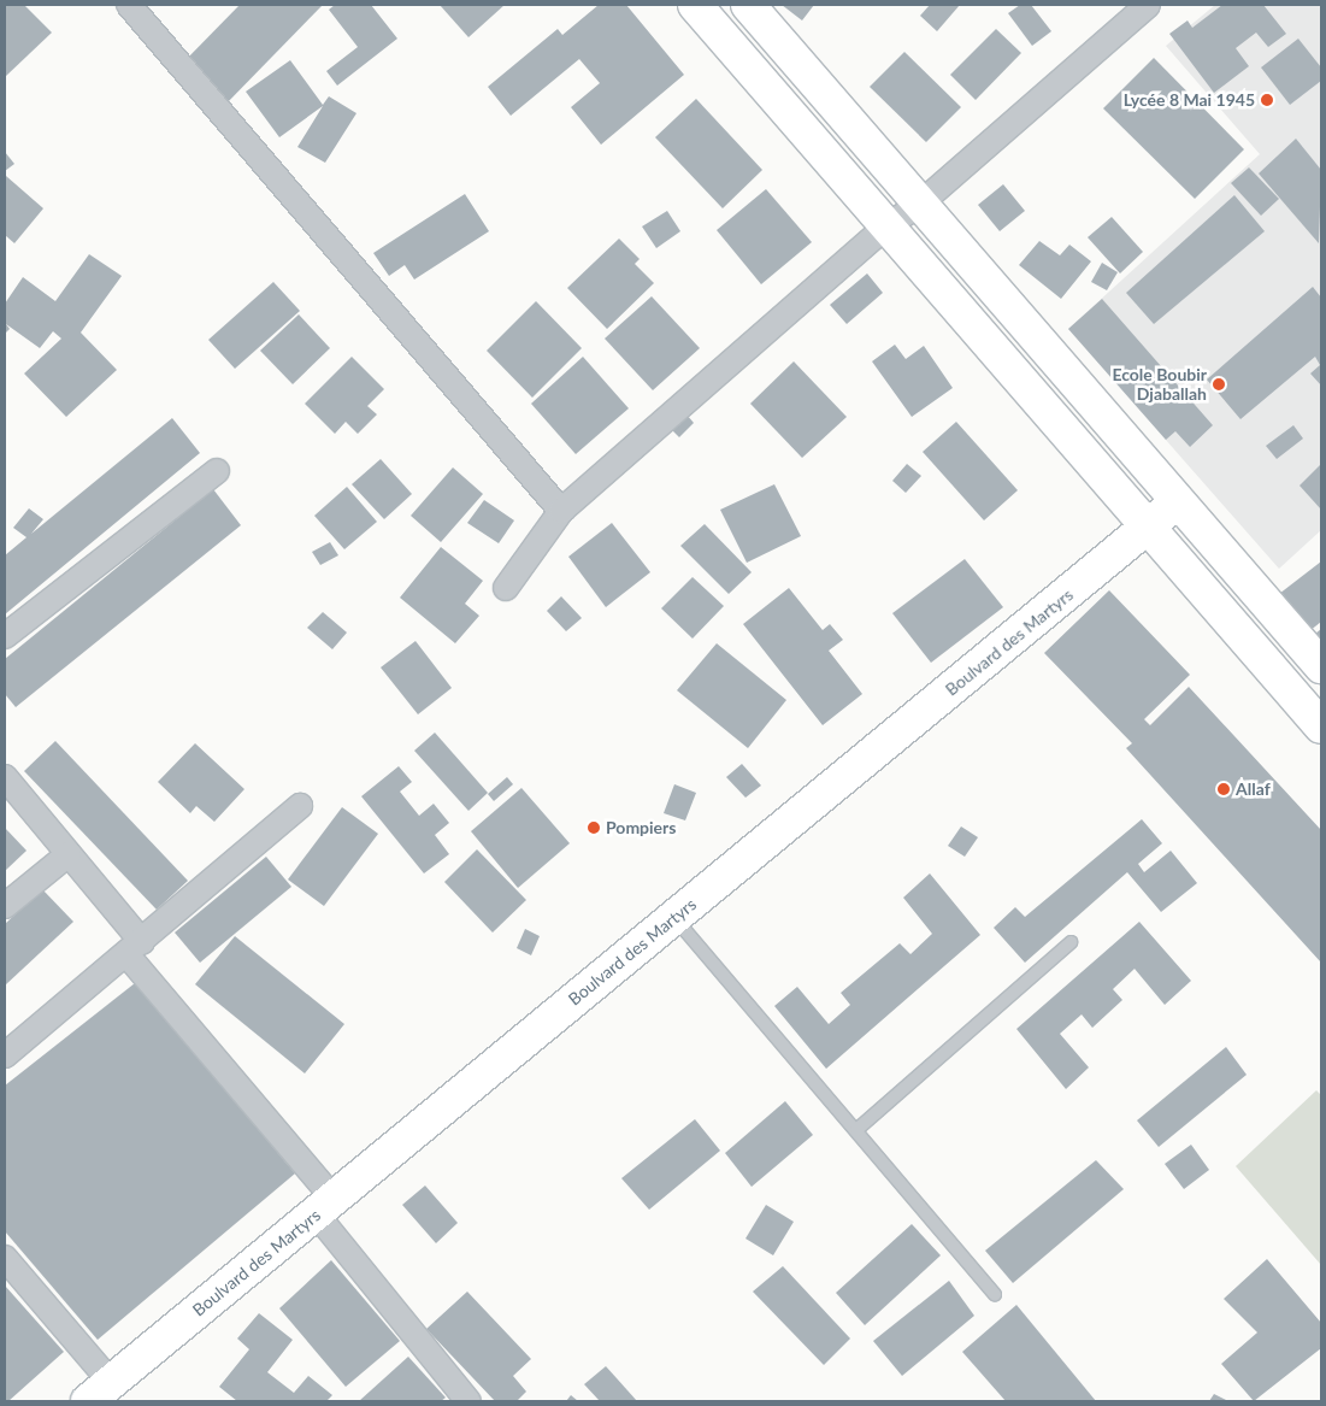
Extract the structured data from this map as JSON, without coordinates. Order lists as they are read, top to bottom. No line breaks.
{"streets":{"main road":["Boulvard des Martyrs"]},"places":["Lycée 8 Mai 1945","Ecole Boubir Djaballah","Allaf","Pompiers"]}
